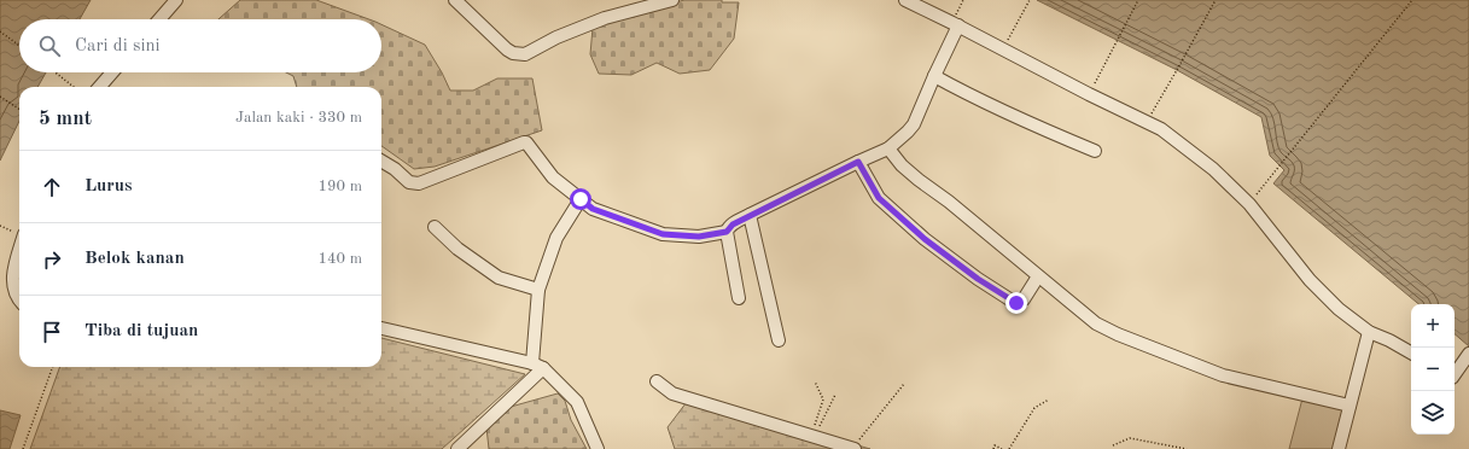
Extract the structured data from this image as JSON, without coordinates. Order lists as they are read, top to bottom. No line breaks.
{"page":{"search":"Cari di sini","heading":["5 mnt","Jalan kaki · 330 m"],"list":[["Lurus","190 m"],["Belok kanan","140 m"],"Tiba di tujuan"],"map_buttons":["+","−"]}}
